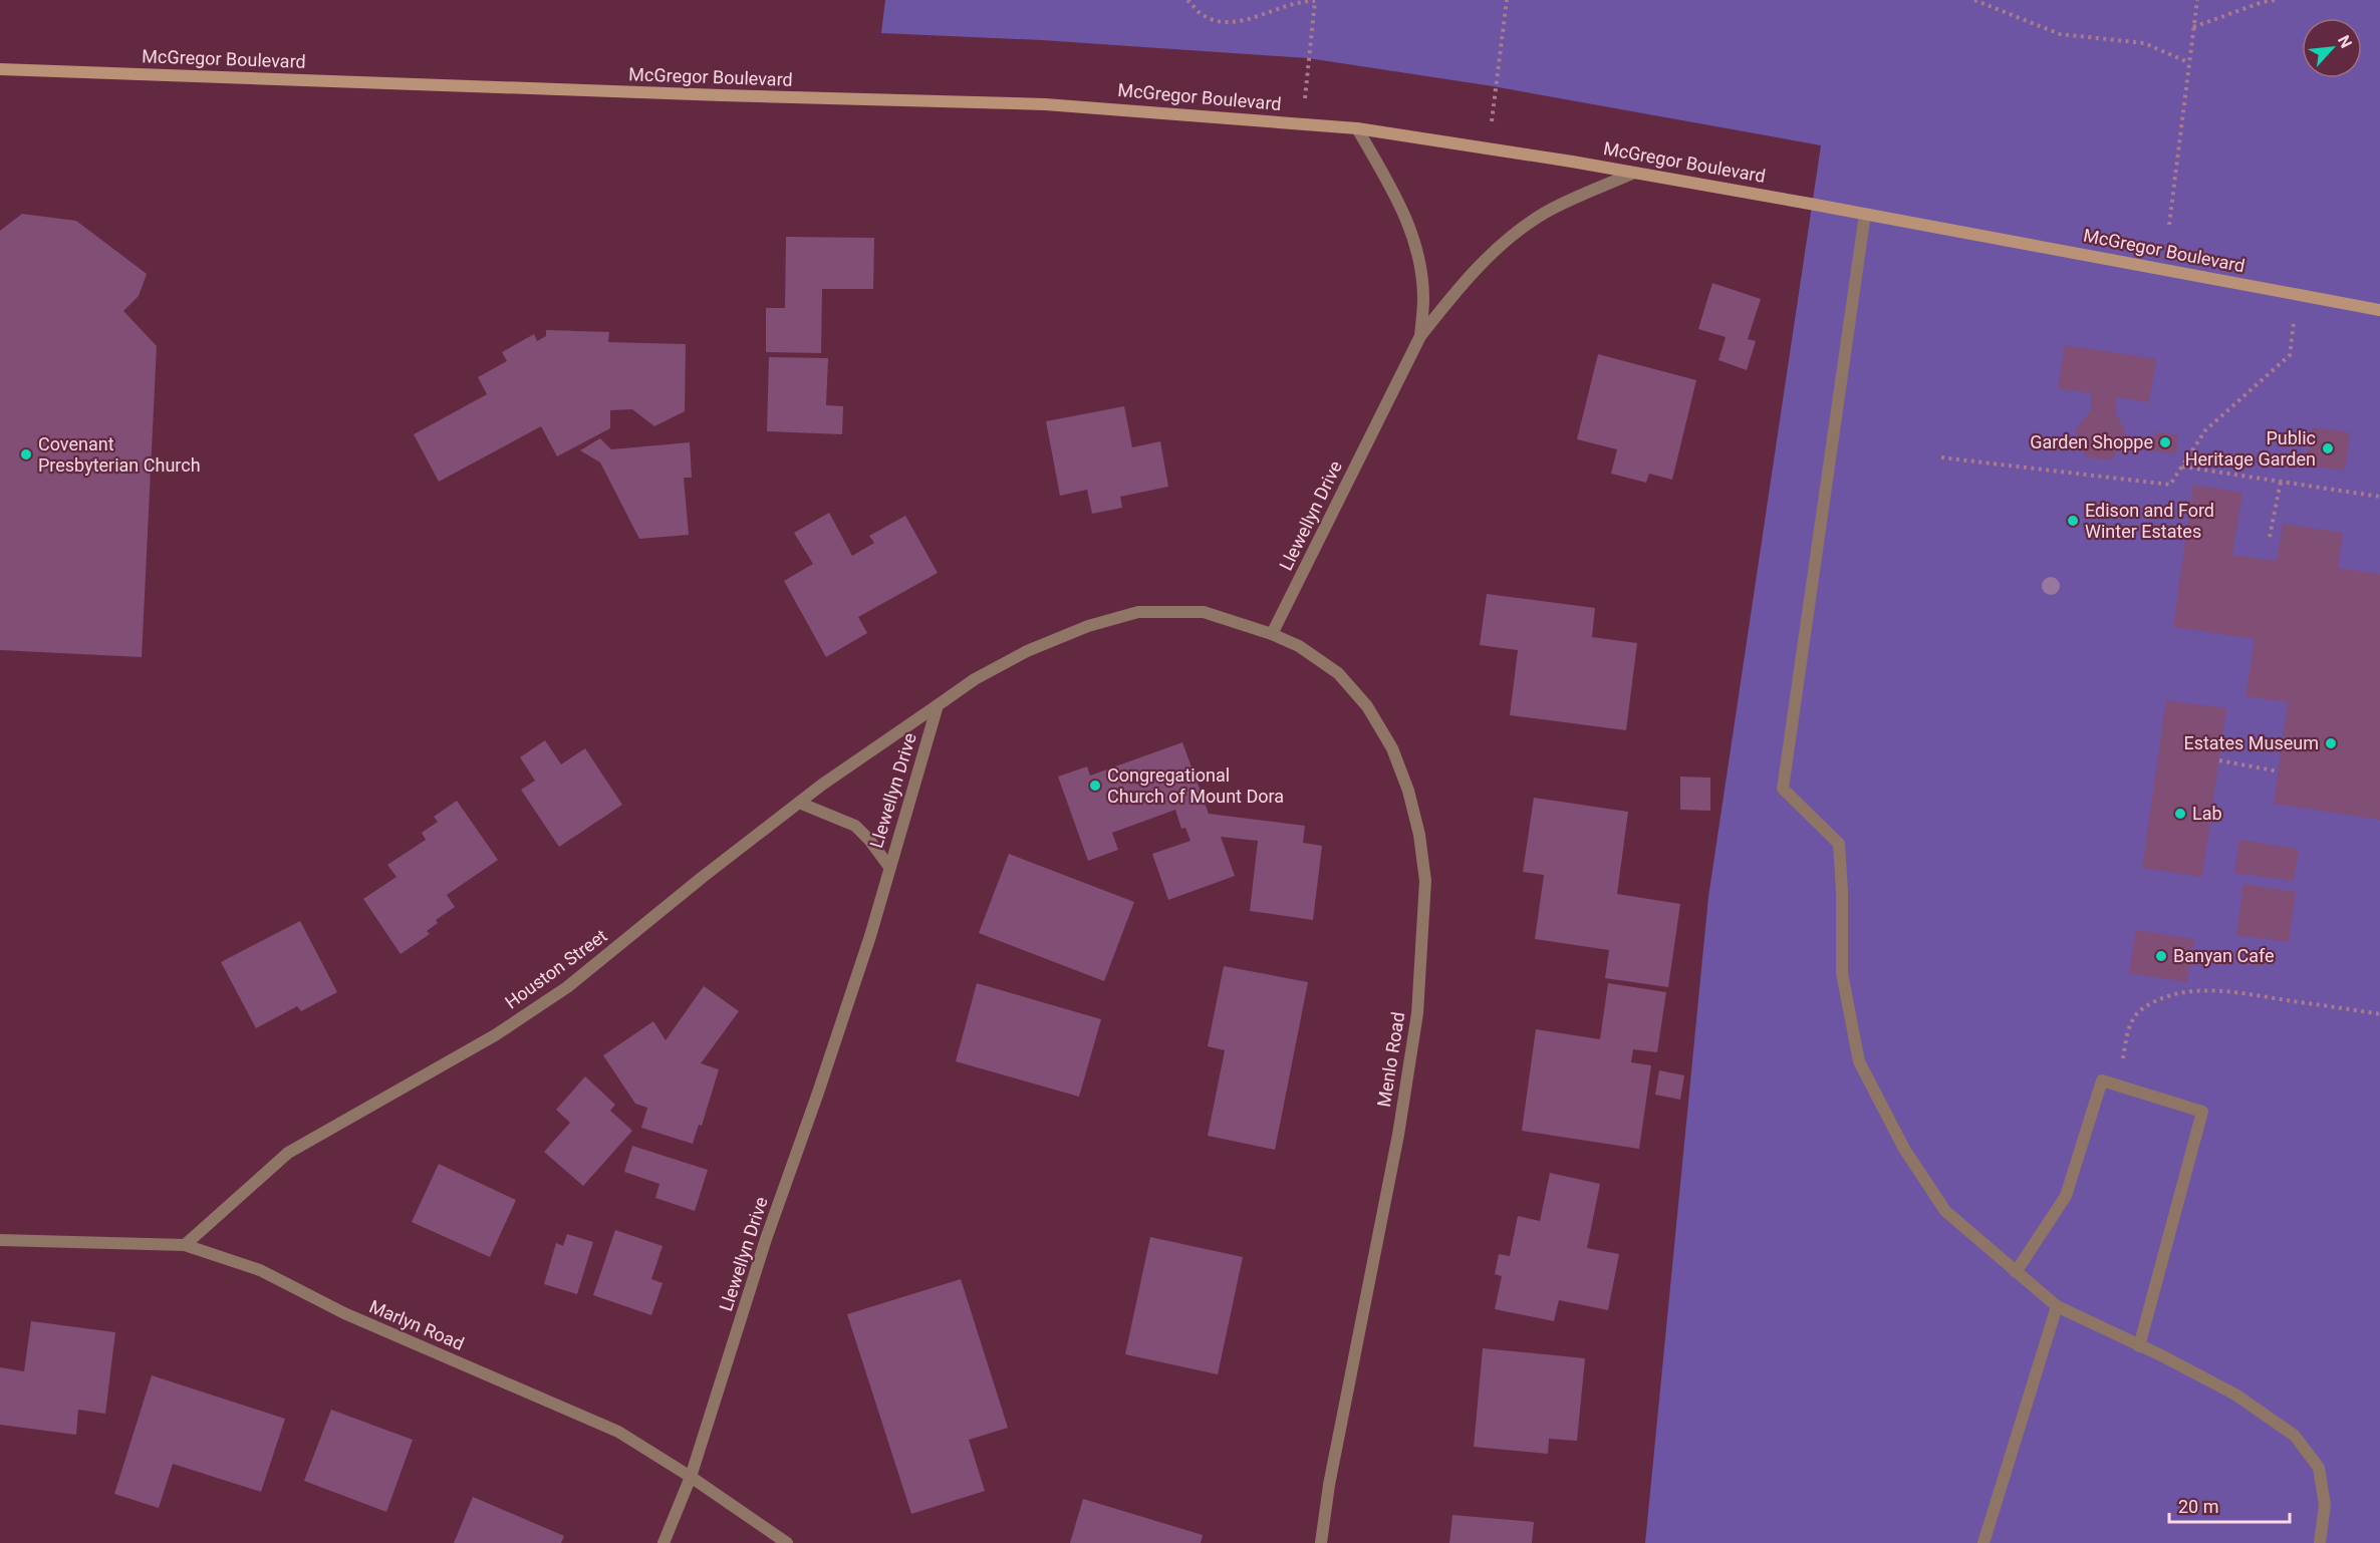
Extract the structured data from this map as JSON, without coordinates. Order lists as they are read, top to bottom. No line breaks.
{"streets":{"main road":["McGregor Boulevard"],"street":["Llewellyn Drive","Houston Street","Menlo Road","Marlyn Road"]},"crossings":[["McGregor Boulevard","Llewellyn Drive"],["Llewellyn Drive","Houston Street"],["Llewellyn Drive","Menlo Road"],["Llewellyn Drive","Marlyn Road"],["Houston Street","Marlyn Road"]],"places":["Garden Shoppe","Public Heritage Garden","Covenant Presbyterian Church","Edison and Ford Winter Estates","Estates Museum","Congregational Church of Mount Dora","Lab","Banyan Cafe"],"scale_bar":"20 m","north":"top right"}
